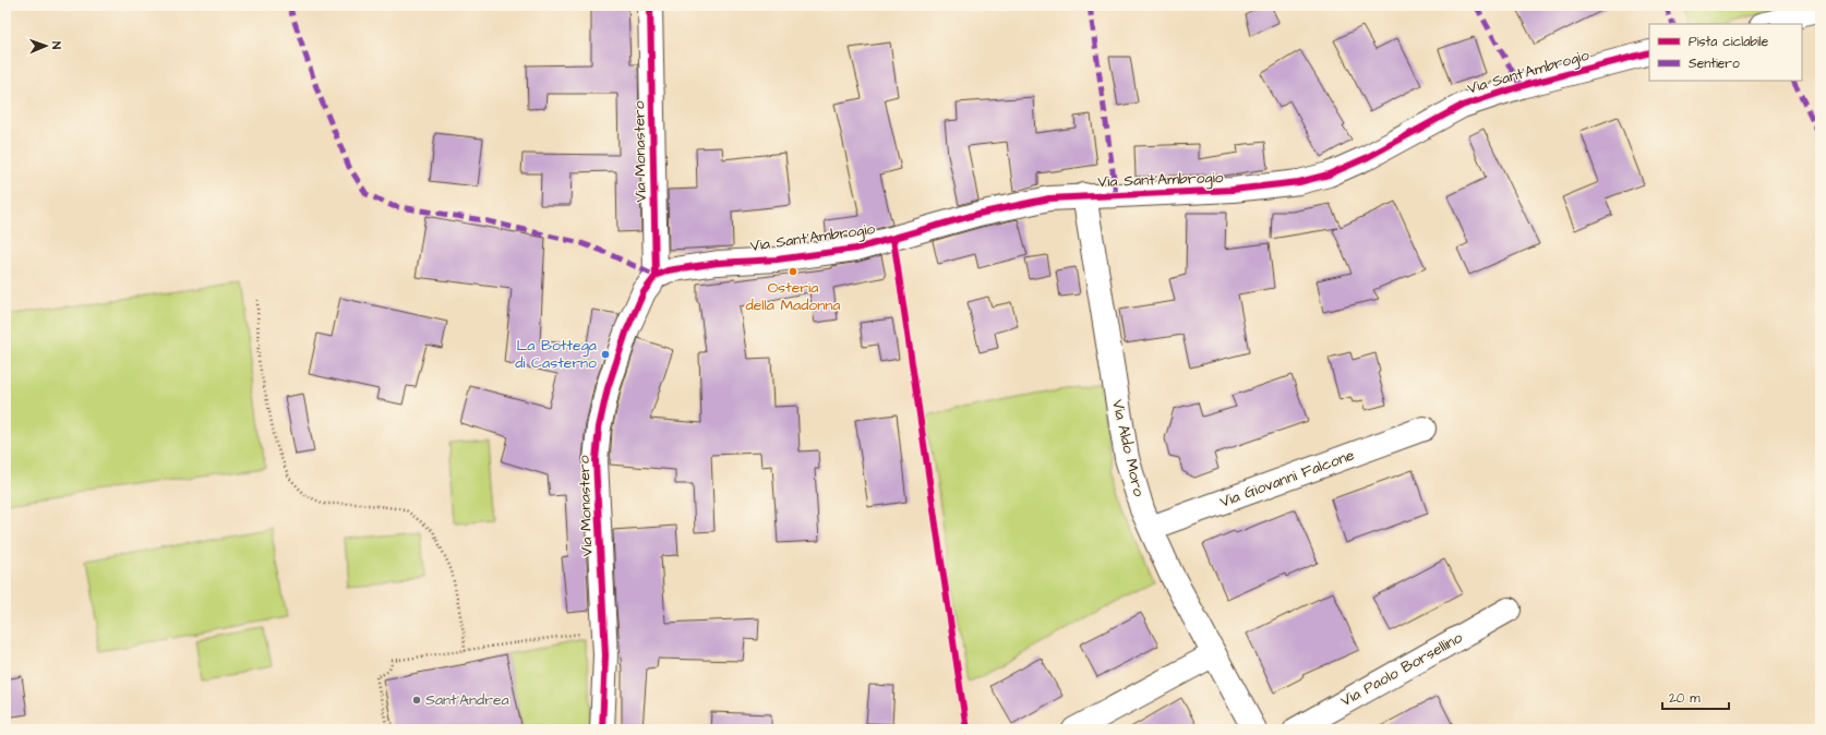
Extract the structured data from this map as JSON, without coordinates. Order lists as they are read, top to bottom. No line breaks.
{"streets":{"street":["Via Sant'Ambrogio","Via Monastero","Via Aldo Moro","Via Giovanni Falcone","Via Paolo Borsellino"]},"crossings":[["Via Sant'Ambrogio","Via Monastero"],["Via Sant'Ambrogio","Via Aldo Moro"],["Via Aldo Moro","Via Giovanni Falcone"]],"places":["Osteria della Madonna","La Bottega di Casterno","Sant'Andrea"],"legend":["Pista ciclabile","Sentiero"],"scale_bar":"20 m","north":"right"}
